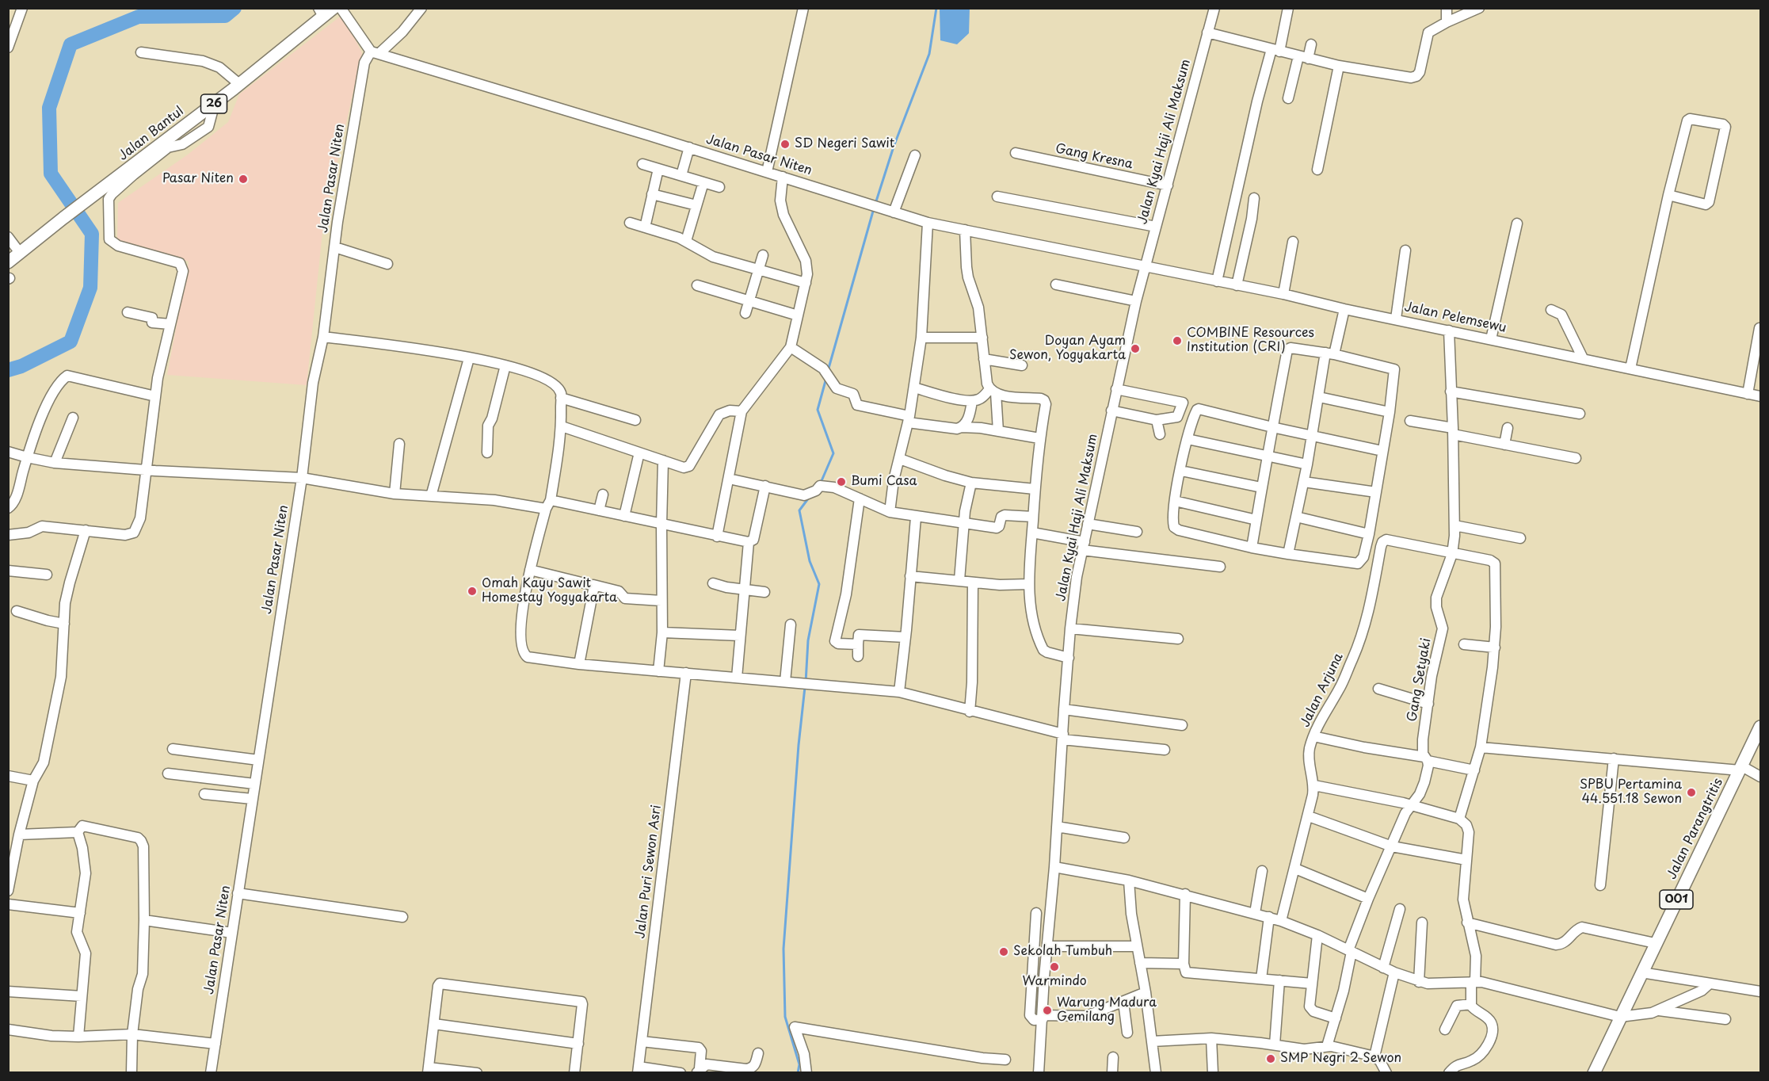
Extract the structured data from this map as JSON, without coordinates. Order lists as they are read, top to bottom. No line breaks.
{"streets":{"main road":["26","Jalan Bantul","Jalan Parangtritis","001"],"street":["Jalan Kyai Haji Ali Maksum","Jalan Pasar Niten","Gang Kresna","Jalan Pelemsewu","Gang Setyaki","Jalan Arjuna","Jalan Puri Sewon Asri"]},"crossings":[["Jalan Kyai Haji Ali Maksum","Jalan Pasar Niten"],["Jalan Kyai Haji Ali Maksum","Gang Kresna"],["Jalan Kyai Haji Ali Maksum","Jalan Pelemsewu"],["Jalan Pasar Niten","Jalan Pelemsewu"],["Jalan Pelemsewu","Gang Setyaki"],["Gang Setyaki","Jalan Arjuna"]],"places":["SD Negeri Sawit","Pasar Niten","COMBINE Resources Institution (CRI)","Doyan Ayam Sewon, Yogyakarta","Bumi Casa","Omah Kayu Sawit Homestay Yogyakarta","SPBU Pertamina 44.551.18 Sewon","Sekolah Tumbuh","Warmindo","Warung Madura Gemilang","SMP Negri 2 Sewon"]}
